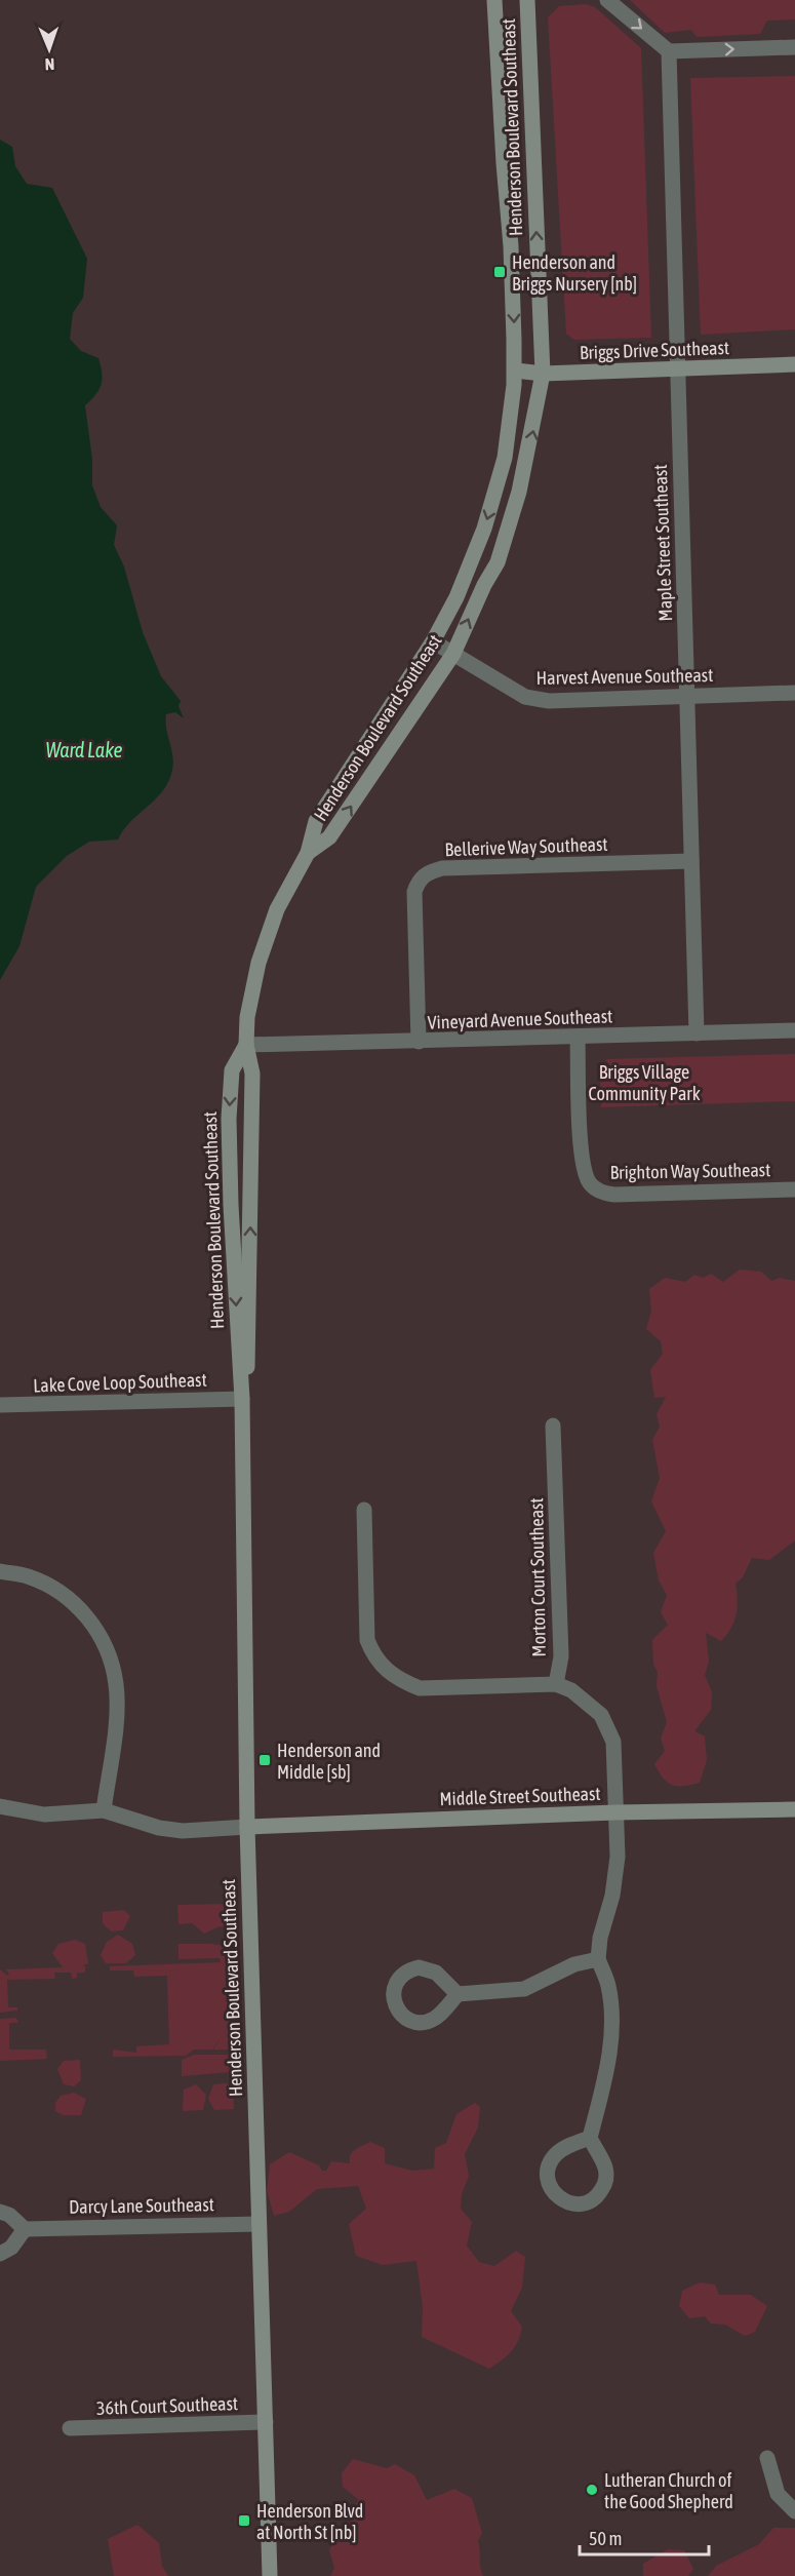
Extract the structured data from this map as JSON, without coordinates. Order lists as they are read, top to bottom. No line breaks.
{"streets":{"main road":["Henderson Boulevard Southeast","Briggs Drive Southeast","Middle Street Southeast"],"street":["Maple Street Southeast","Harvest Avenue Southeast","Bellerive Way Southeast","Vineyard Avenue Southeast","Brighton Way Southeast","Lake Cove Loop Southeast","Morton Court Southeast","Darcy Lane Southeast","36th Court Southeast"]},"crossings":[["Henderson Boulevard Southeast","Briggs Drive Southeast"],["Henderson Boulevard Southeast","Harvest Avenue Southeast"],["Henderson Boulevard Southeast","Vineyard Avenue Southeast"],["Henderson Boulevard Southeast","Lake Cove Loop Southeast"],["Henderson Boulevard Southeast","Middle Street Southeast"],["Henderson Boulevard Southeast","Darcy Lane Southeast"],["Henderson Boulevard Southeast","36th Court Southeast"],["Briggs Drive Southeast","Maple Street Southeast"],["Maple Street Southeast","Harvest Avenue Southeast"],["Maple Street Southeast","Bellerive Way Southeast"],["Maple Street Southeast","Vineyard Avenue Southeast"],["Bellerive Way Southeast","Vineyard Avenue Southeast"],["Vineyard Avenue Southeast","Brighton Way Southeast"]],"water":["Ward Lake"],"parks":["Briggs Village Community Park"],"places":{"transit":["Henderson and Briggs Nursery [nb]","Henderson and Middle [sb]","Henderson Blvd at North St [nb]"],"other":["Lutheran Church of the Good Shepherd"]},"scale_bar":"50 m","north":"bottom"}
